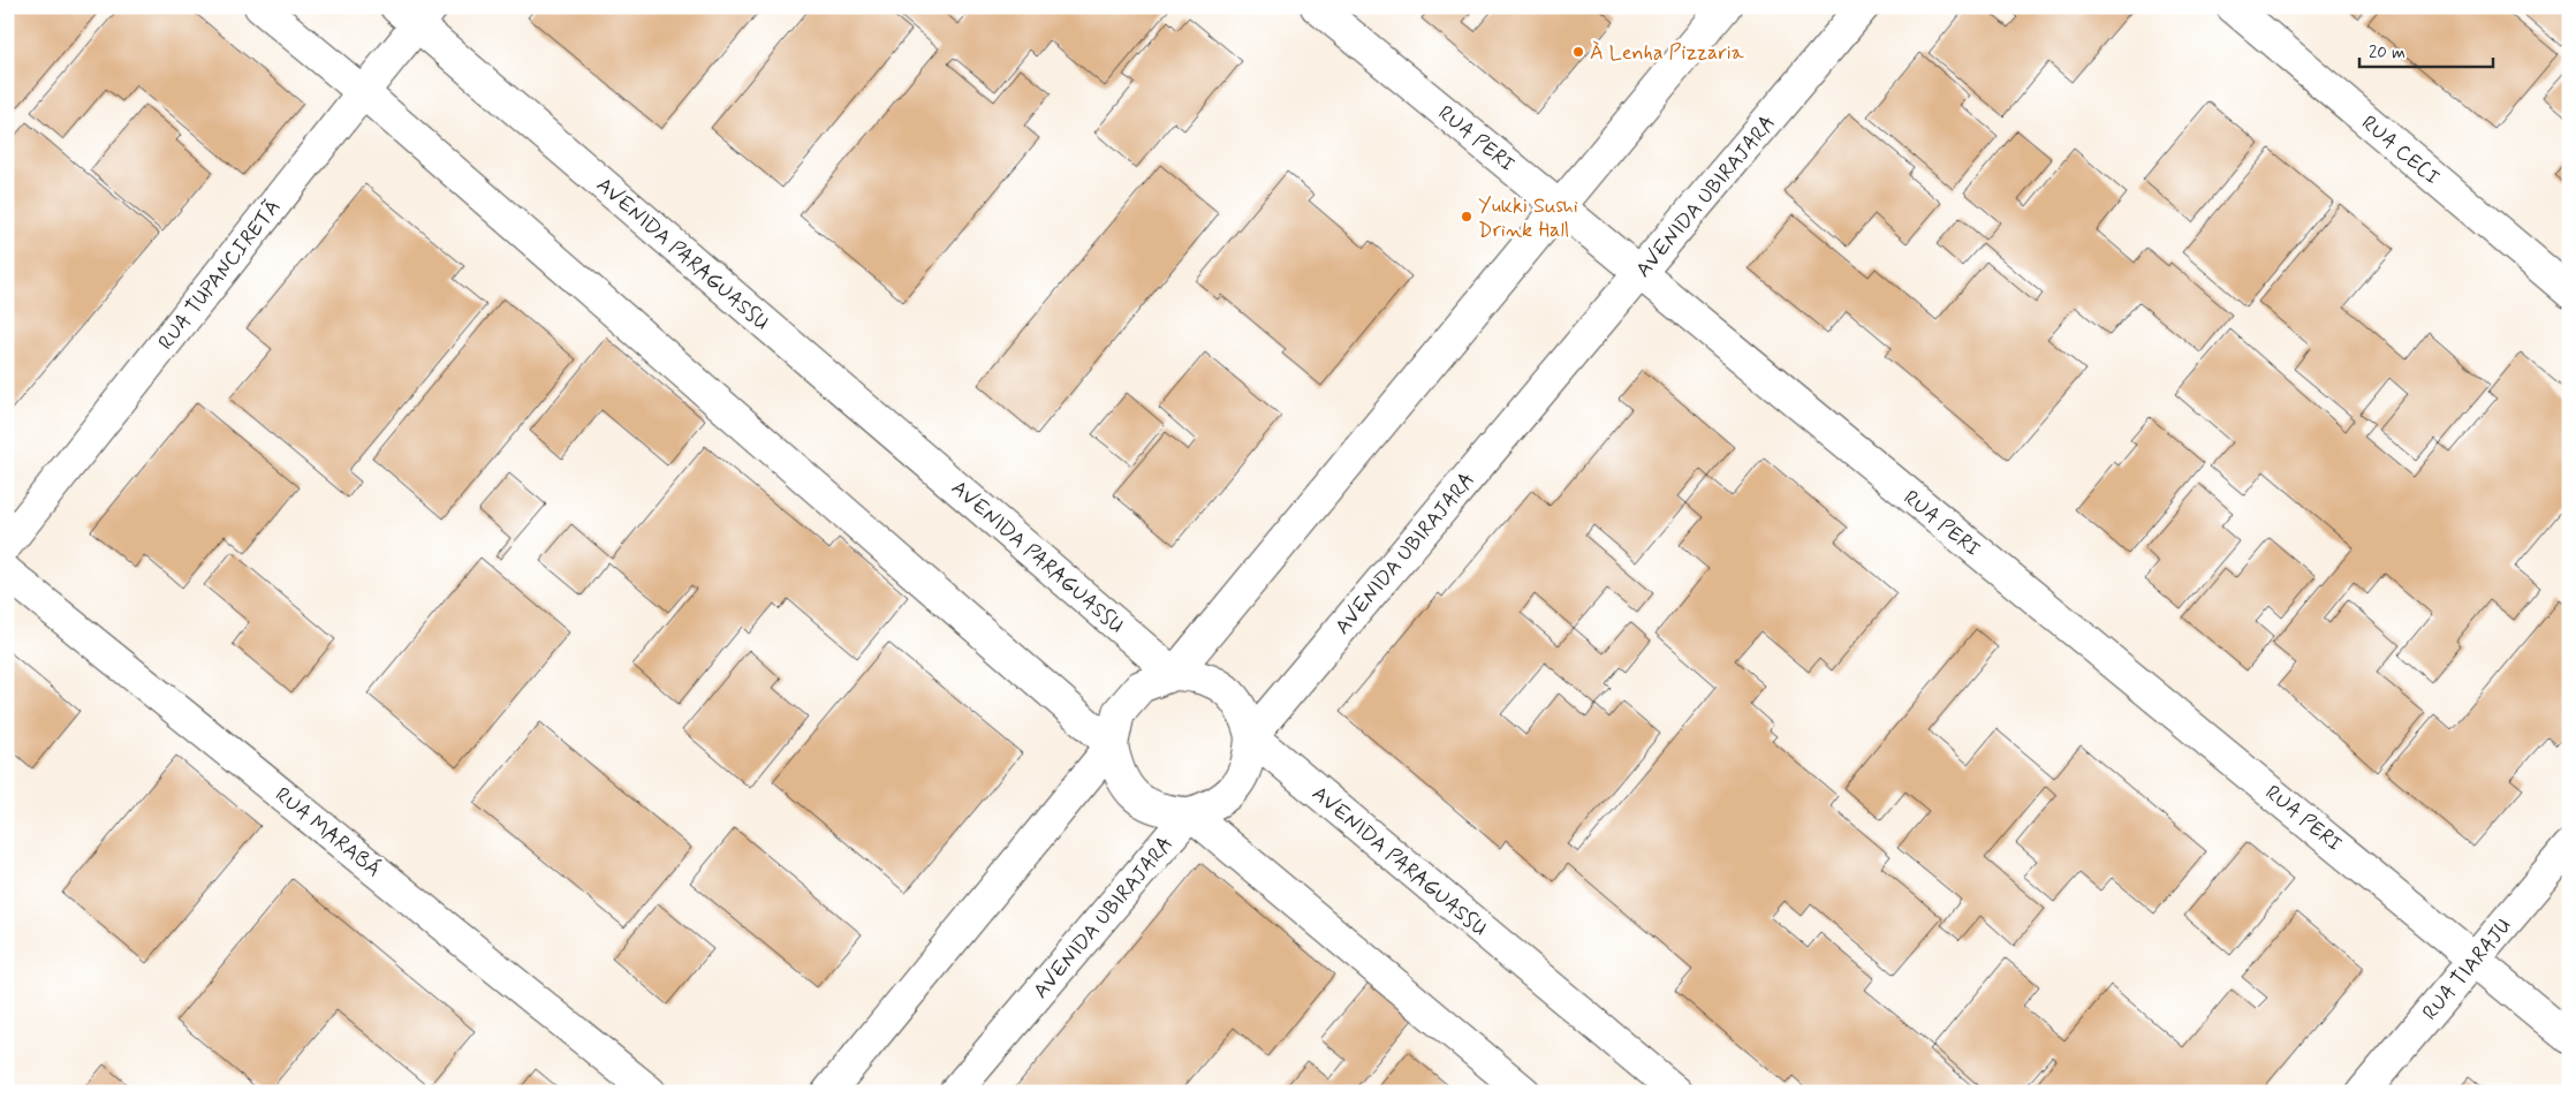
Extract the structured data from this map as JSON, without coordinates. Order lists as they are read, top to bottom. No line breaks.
{"streets":{"main road":["RUA PERI","RUA CECI","AVENIDA UBIRAJARA","AVENIDA PARAGUASSU","RUA TUPANCIRETÃ","RUA MARABÁ","RUA TIARAJU"]},"crossings":[["RUA PERI","AVENIDA UBIRAJARA"],["RUA PERI","RUA TIARAJU"],["AVENIDA UBIRAJARA","AVENIDA PARAGUASSU"],["AVENIDA PARAGUASSU","RUA TUPANCIRETÃ"]],"places":["À Lenha Pizzaria","Yukki Sushi Drink Hall"],"scale_bar":"20 m"}
